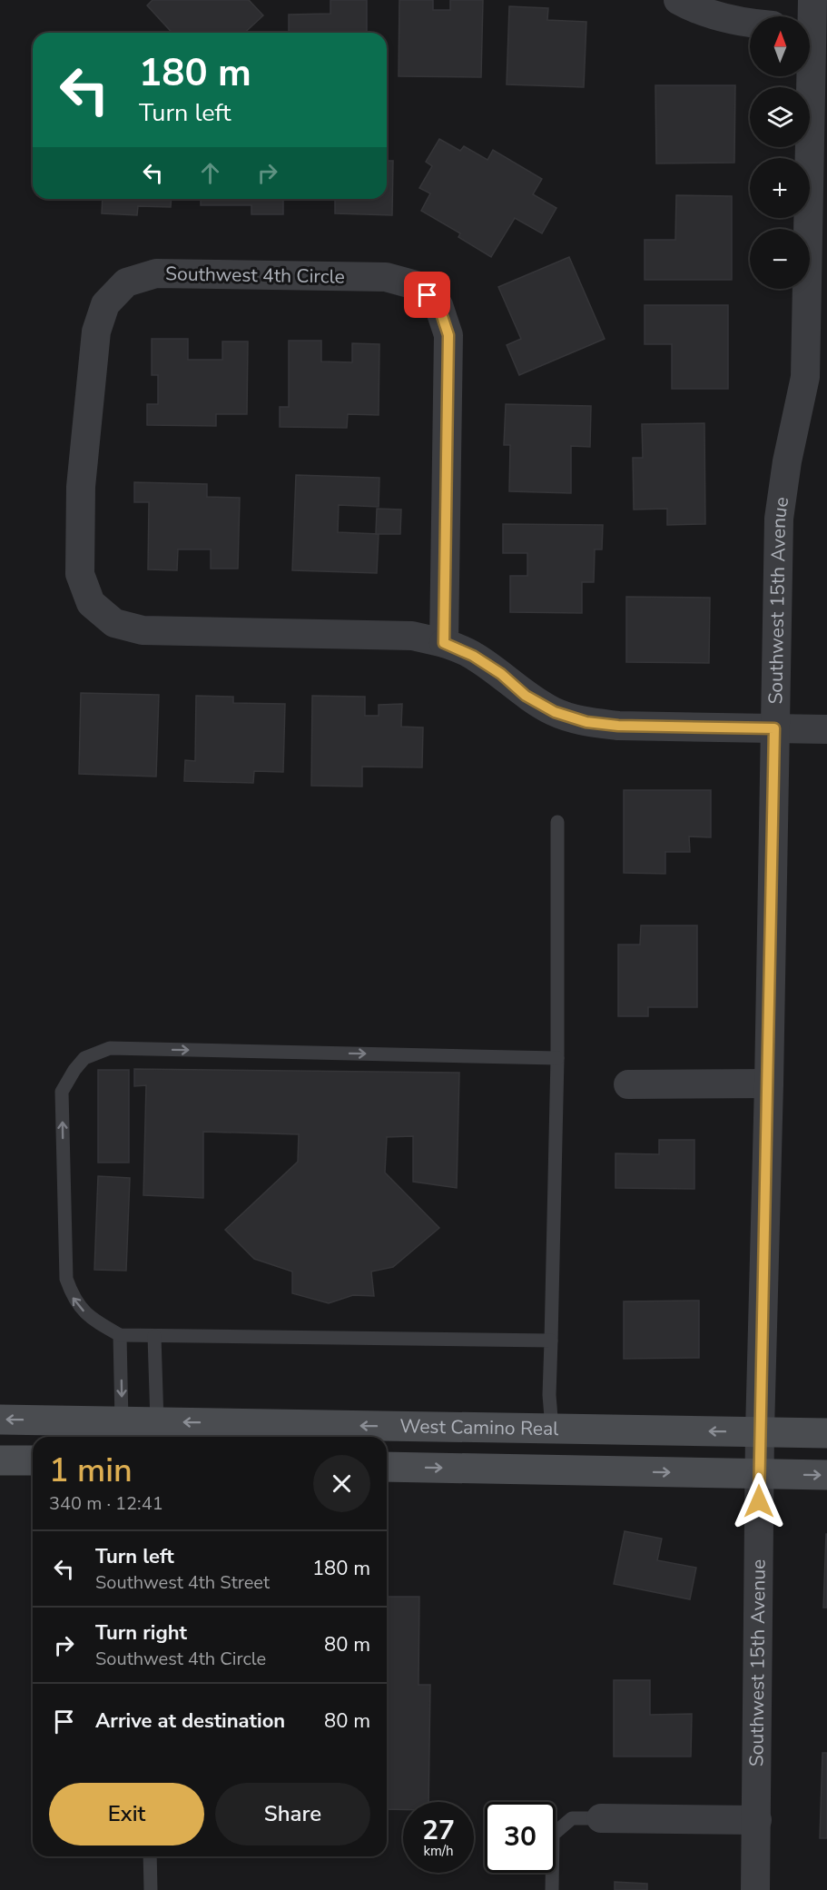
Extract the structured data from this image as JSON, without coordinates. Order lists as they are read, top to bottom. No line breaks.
{"streets":{"street":["Southwest 4th Circle","Southwest 15th Avenue","West Camino Real"]},"crossings":[["Southwest 4th Circle","Southwest 15th Avenue"],["Southwest 15th Avenue","West Camino Real"]],"north":"top","page":{"map_buttons":["+","−"],"turn":["180 m","Turn left"],"heading":["1 min","340 m · 12:41"],"list":[{"name":"Turn left","note":"Southwest 4th Street","value":"180 m"},{"name":"Turn right","note":"Southwest 4th Circle","value":"80 m"},{"name":"Arrive at destination","value":"80 m"}],"buttons":["Exit","Share"],"speed":"27 km/h","limit":"30"}}
